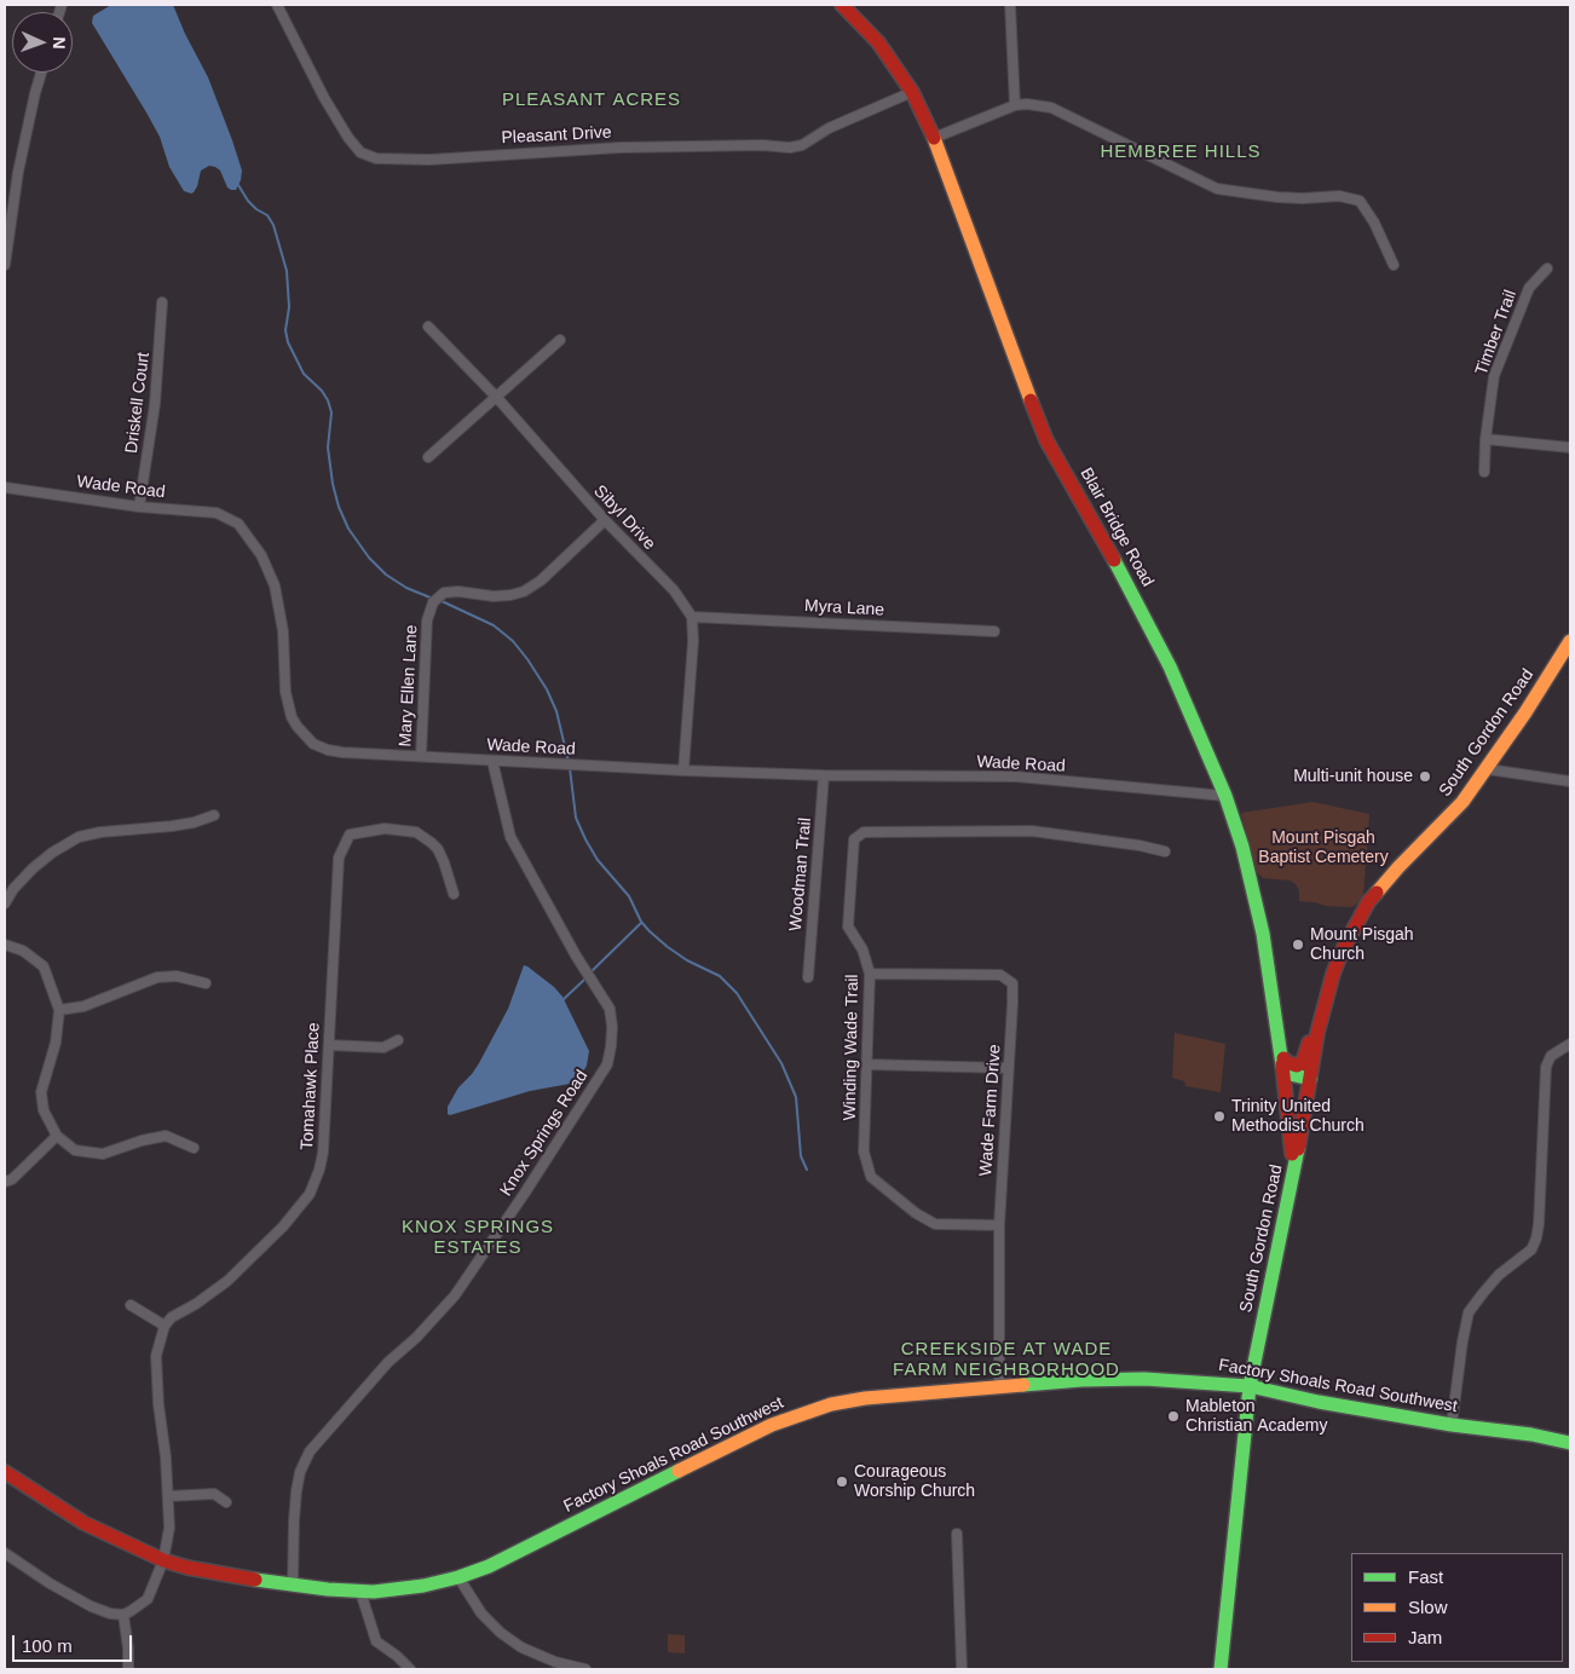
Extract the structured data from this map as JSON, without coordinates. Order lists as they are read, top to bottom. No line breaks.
{"streets":{"street":["Pleasant Drive","Timber Trail","Driskell Court","Wade Road","Sibyl Drive","Blair Bridge Road","Myra Lane","Mary Ellen Lane","South Gordon Road","Woodman Trail","Winding Wade Trail","Tomahawk Place","Wade Farm Drive","Knox Springs Road","Factory Shoals Road Southwest"]},"crossings":[["Pleasant Drive","Blair Bridge Road"],["Driskell Court","Wade Road"],["Wade Road","Blair Bridge Road"],["Wade Road","Mary Ellen Lane"],["Wade Road","Woodman Trail"],["Wade Road","Knox Springs Road"],["Sibyl Drive","Myra Lane"],["Sibyl Drive","Mary Ellen Lane"],["Blair Bridge Road","South Gordon Road"],["South Gordon Road","Factory Shoals Road Southwest"],["Winding Wade Trail","Wade Farm Drive"],["Wade Farm Drive","Factory Shoals Road Southwest"],["Knox Springs Road","Factory Shoals Road Southwest"]],"districts":["PLEASANT ACRES","HEMBREE HILLS","KNOX SPRINGS ESTATES","CREEKSIDE AT WADE FARM NEIGHBORHOOD"],"parks":["Mount Pisgah Baptist Cemetery"],"places":["Multi-unit house","Mount Pisgah Church","Trinity United Methodist Church","Mableton Christian Academy","Courageous Worship Church"],"legend":["Fast","Slow","Jam"],"scale_bar":"100 m","north":"right"}
